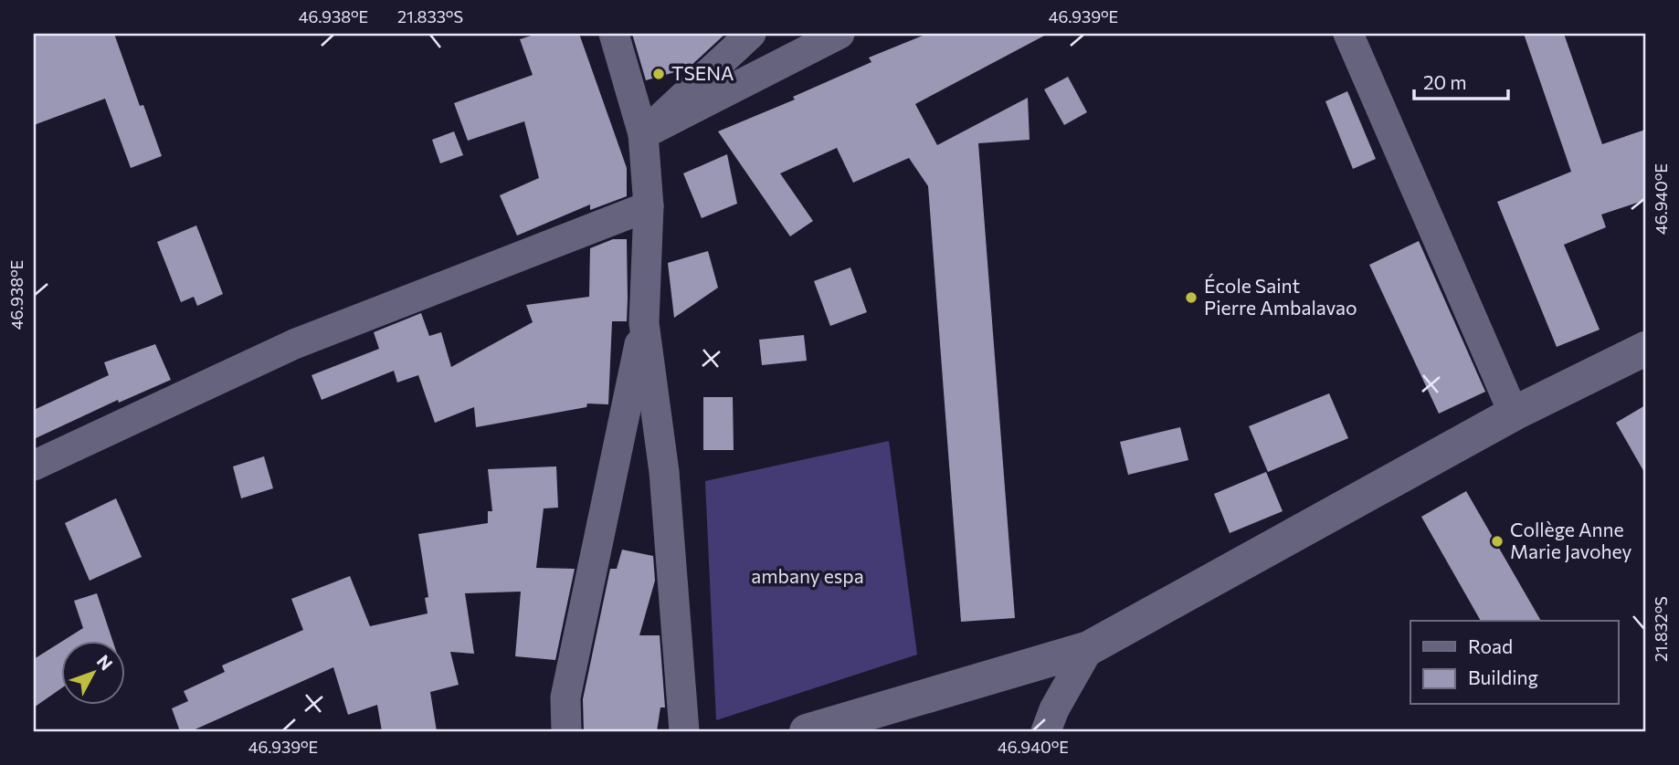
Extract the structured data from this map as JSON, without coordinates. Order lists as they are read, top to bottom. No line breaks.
{"parks":["ambany espa"],"places":["TSENA","École Saint Pierre Ambalavao","Collège Anne Marie Javohey"],"legend":["Road","Building"],"scale_bar":"20 m","north":"top right","coordinates":["46.938°E","21.833°S","46.939°E","46.940°E","21.832°S"]}
